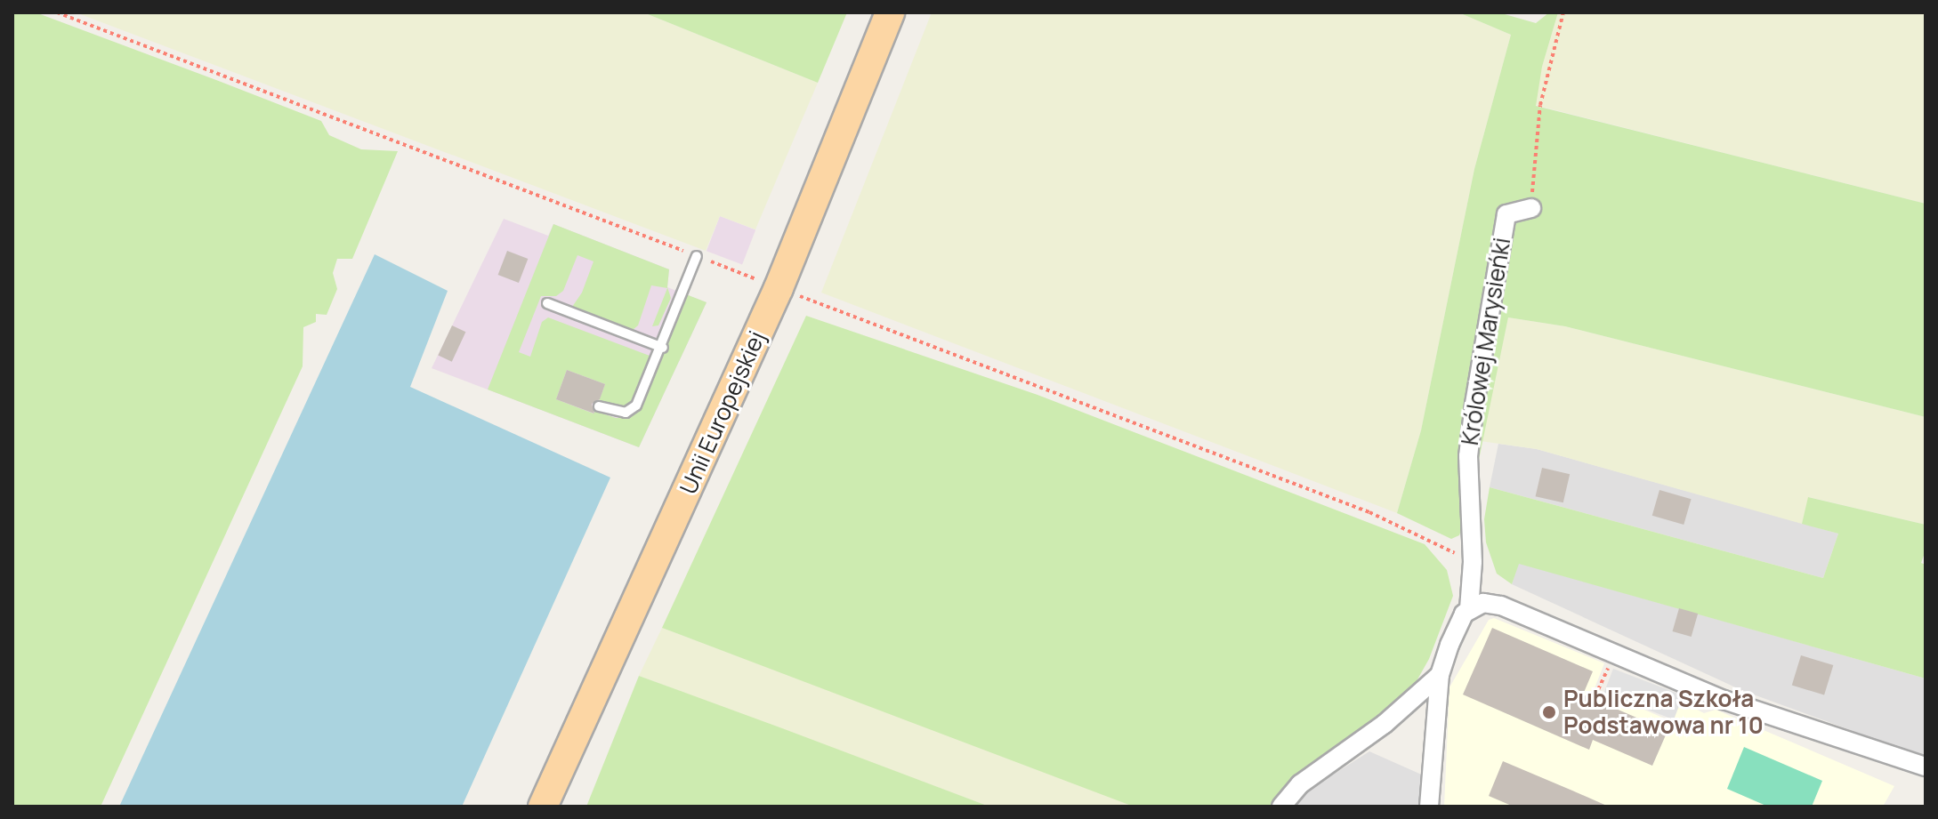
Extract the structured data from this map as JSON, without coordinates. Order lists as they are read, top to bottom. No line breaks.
{"streets":{"main road":["Unii Europejskiej"],"street":["Królowej Marysieńki"]},"places":["Publiczna Szkoła Podstawowa nr 10"]}
